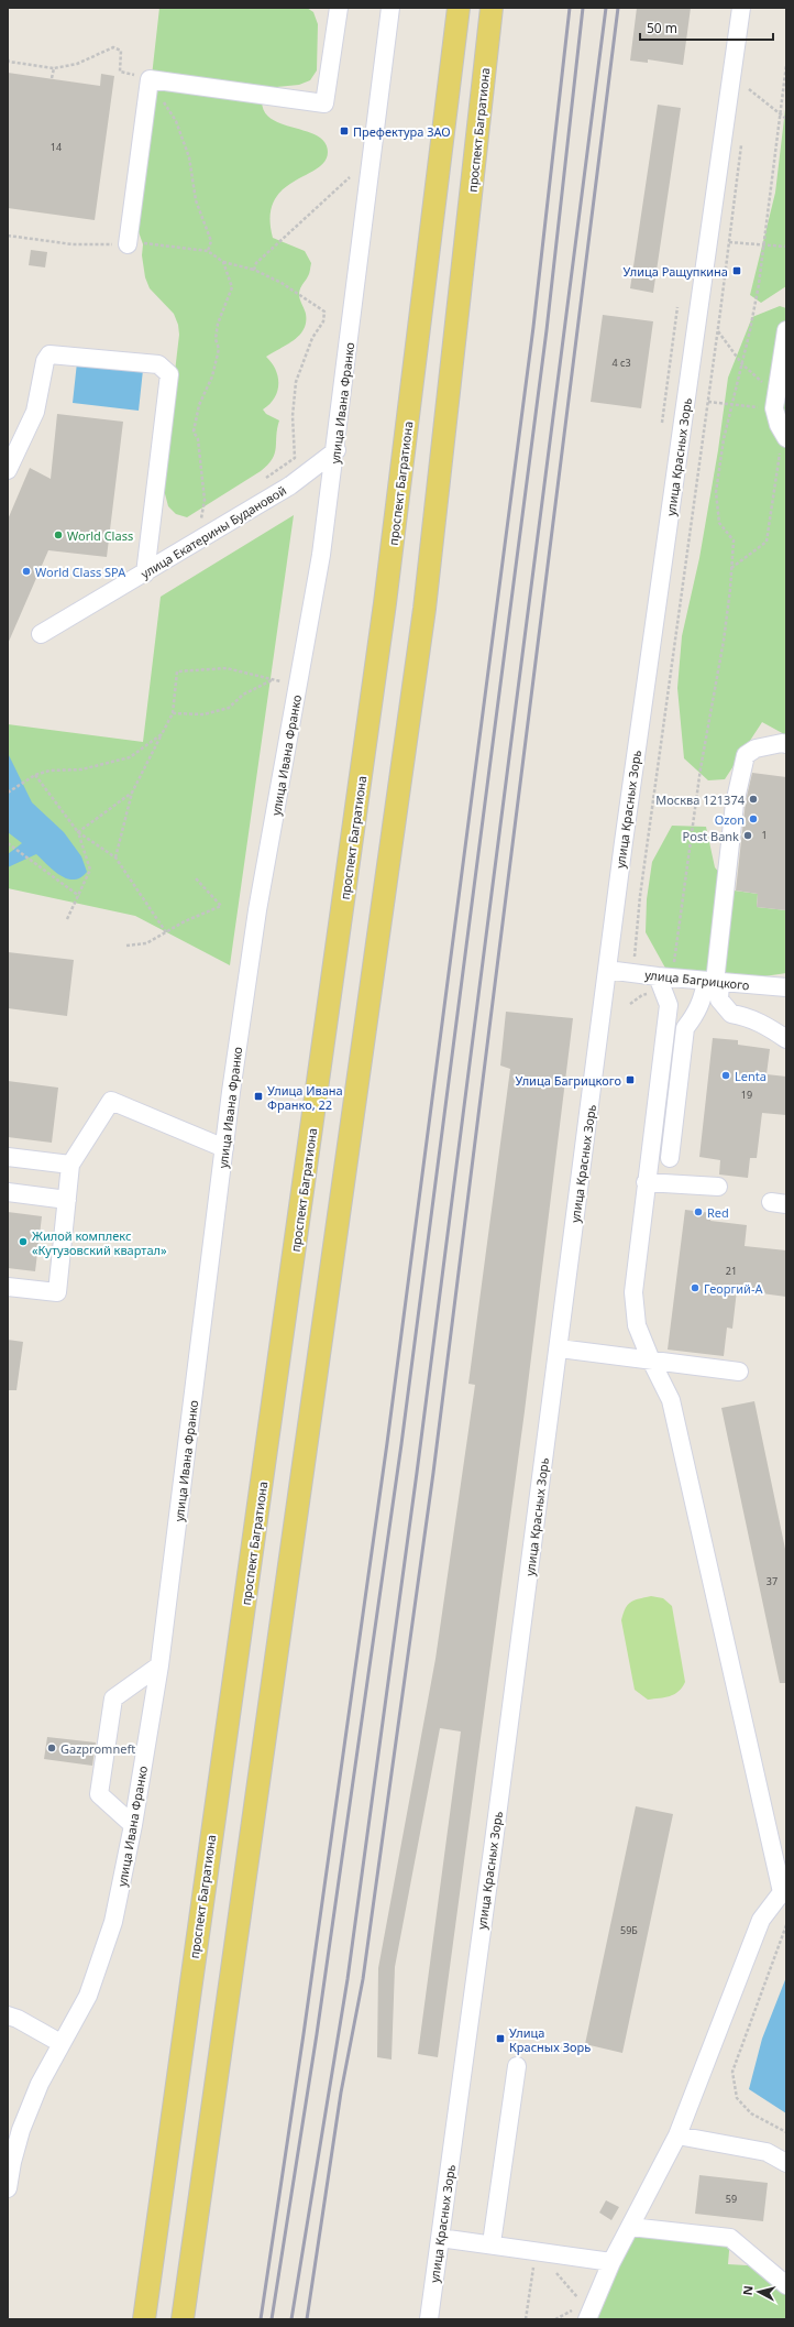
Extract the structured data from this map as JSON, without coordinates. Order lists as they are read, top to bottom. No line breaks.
{"streets":{"main road":["проспект Багратиона"],"street":["улица Ивана Франко","улица Красных Зорь","улица Екатерины Будановой","улица Багрицкого"]},"crossings":[["улица Ивана Франко","улица Екатерины Будановой"],["улица Красных Зорь","улица Багрицкого"]],"places":{"transit":["Префектура ЗАО","Улица Ращупкина","Улица Багрицкого","Улица Ивана Франко, 22","Улица Красных Зорь"],"other":["World Class","World Class SPA","Москва 121374","Ozon","Post Bank","Lenta","Red","Жилой комплекс «Кутузовский квартал»","Георгий-А","Gazpromneft"]},"house_numbers":["14","4 с3","1","19","21","37","59Б","59"],"scale_bar":"50 m","north":"left"}
